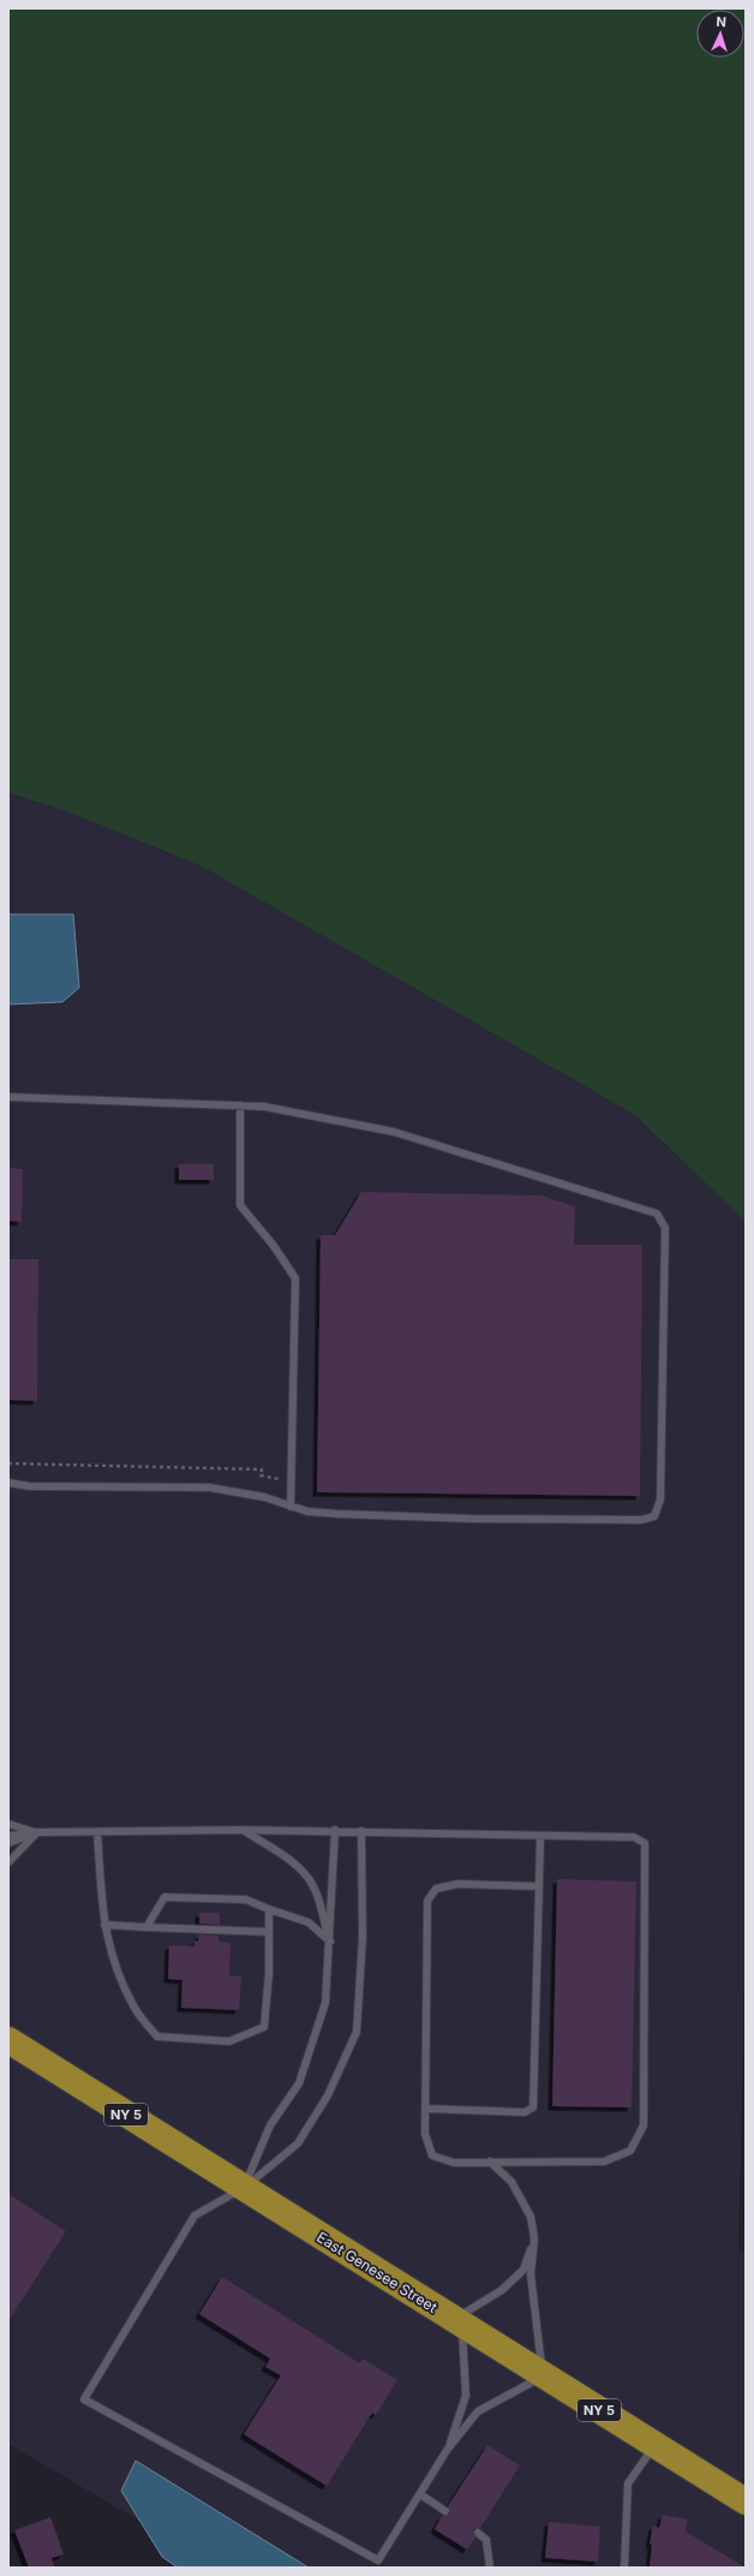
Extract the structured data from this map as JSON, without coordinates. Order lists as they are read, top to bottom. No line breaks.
{"streets":{"highway":["NY 5","East Genesee Street"]},"north":"top"}
